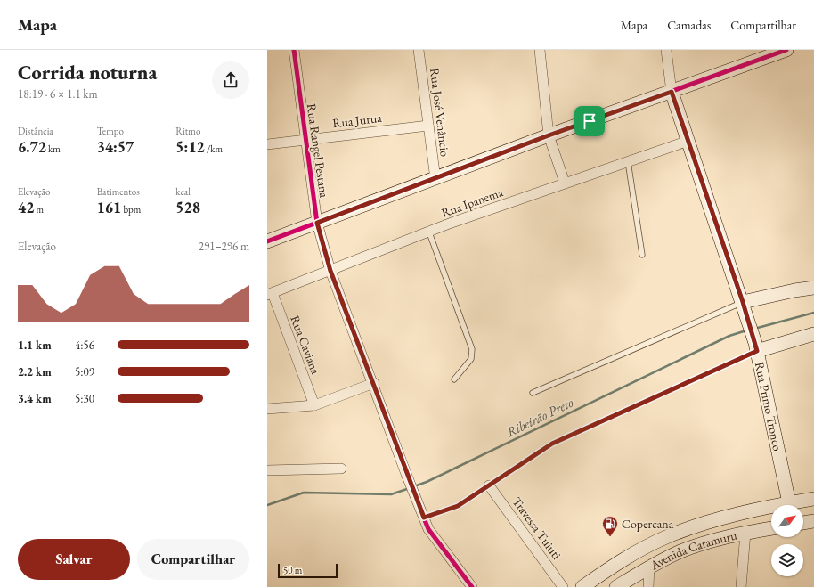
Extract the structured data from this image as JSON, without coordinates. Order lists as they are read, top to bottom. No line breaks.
{"streets":{"street":["Rua José Venâncio","Rua Jurua","Rua Rangel Pestana","Rua Ipanema","Rua Caviana","Rua Primo Tronco","Travessa Tuiuti","Avenida Caramuru"]},"crossings":[["Rua José Venâncio","Rua Jurua"],["Rua Jurua","Rua Rangel Pestana"],["Rua Rangel Pestana","Rua Ipanema"],["Rua Ipanema","Rua Caviana"],["Rua Ipanema","Rua Primo Tronco"]],"water":["Ribeirão Preto"],"places":{"fuel station":["Copercana"]},"scale_bar":"50 m","north":"top right","page":{"header":"Mapa","nav":["Mapa","Camadas","Compartilhar"],"heading":["Corrida noturna","18:19 · 6 × 1.1 km"],"stats":[["Distância","6.72 km"],["Tempo","34:57"],["Ritmo","5:12 /km"],["Elevação","42 m"],["Batimentos","161 bpm"],["kcal","528"]],"chart":["Elevação","291–296 m"],"list":[{"name":"1.1 km","note":"4:56"},{"name":"2.2 km","note":"5:09"},{"name":"3.4 km","note":"5:30"}],"buttons":["Salvar","Compartilhar"],"scale":"50 m"}}
